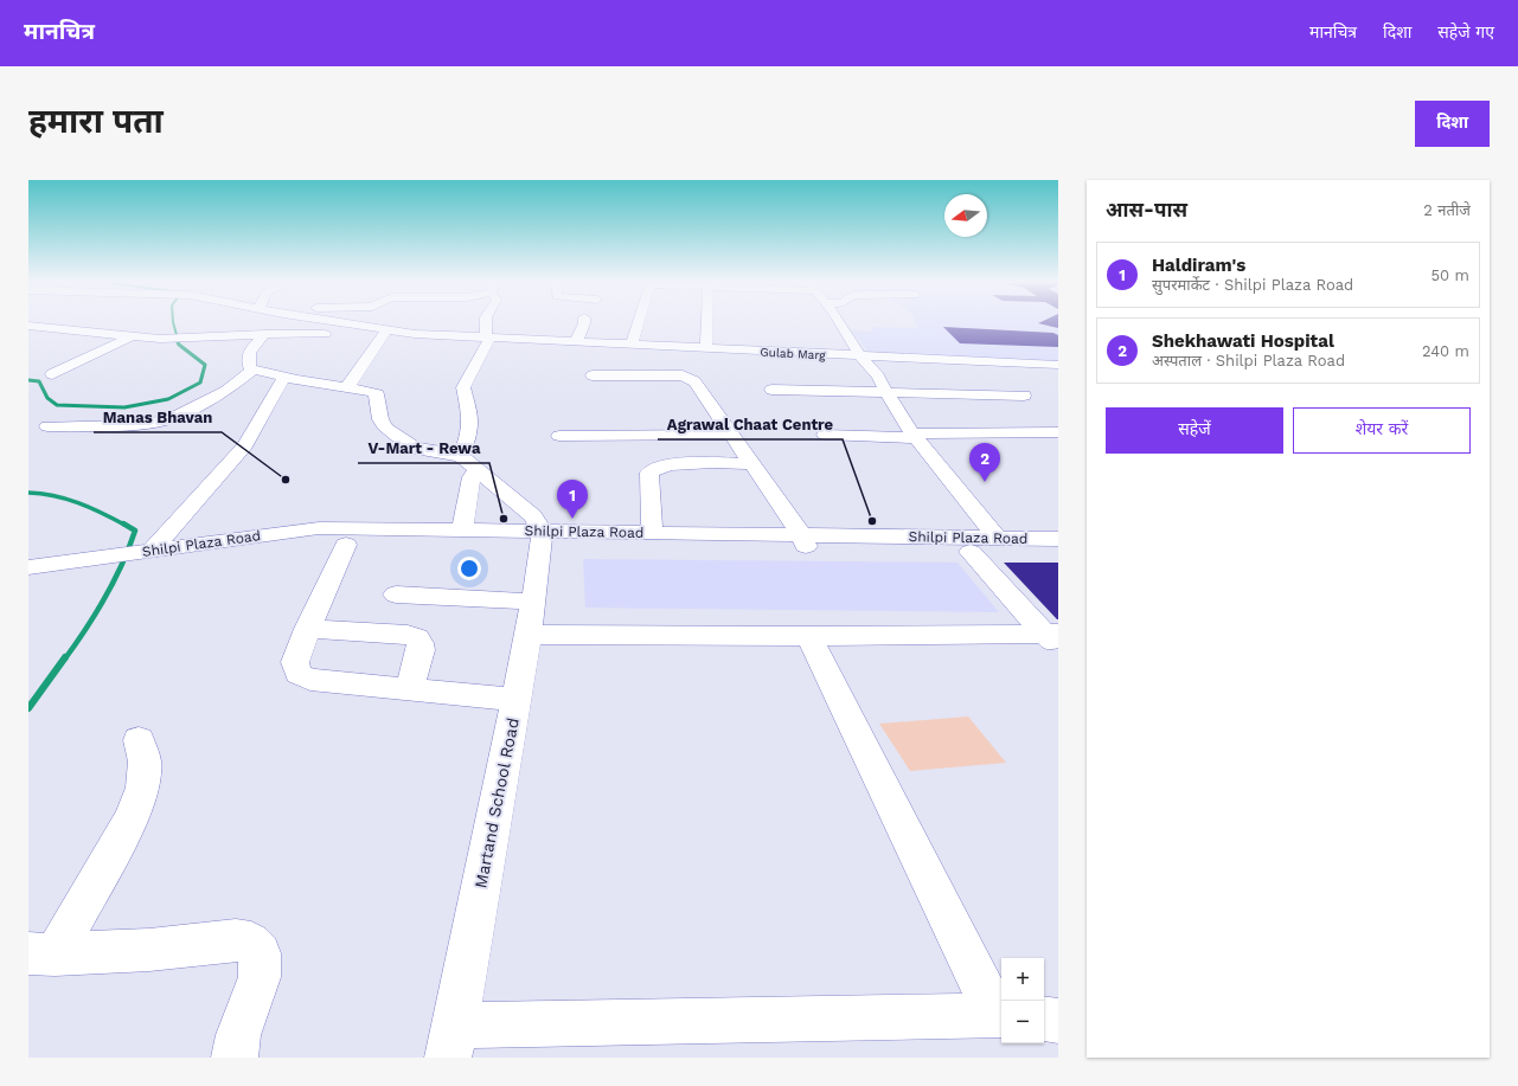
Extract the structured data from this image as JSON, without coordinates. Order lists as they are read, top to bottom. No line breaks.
{"streets":{"street":["Gulab Marg","Shilpi Plaza Road","Martand School Road"]},"crossings":[["Shilpi Plaza Road","Martand School Road"]],"places":["Manas Bhavan","V-Mart - Rewa","Agrawal Chaat Centre"],"north":"left","page":{"header":"मानचित्र","nav":["मानचित्र","दिशा","सहेजे गए"],"buttons":["दिशा",["सहेजें","शेयर करें"]],"title":"हमारा पता","heading":["आस-पास","2 नतीजे"],"list":[{"mark":"1","name":"Haldiram's","note":"सुपरमार्केट · Shilpi Plaza Road","value":"50 m"},{"mark":"2","name":"Shekhawati Hospital","note":"अस्पताल · Shilpi Plaza Road","value":"240 m"}],"pins":["2","1"],"map_buttons":["+","−"]}}
